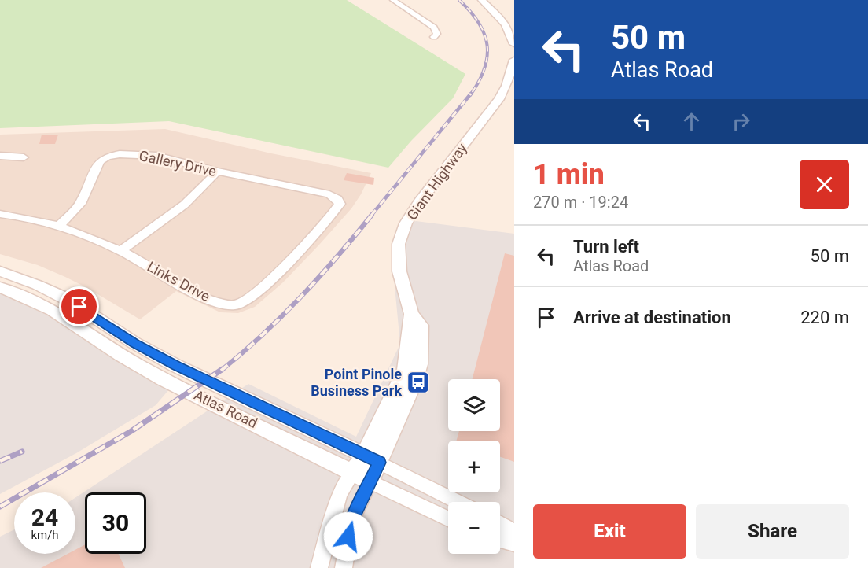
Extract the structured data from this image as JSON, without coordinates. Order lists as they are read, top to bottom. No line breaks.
{"streets":{"street":["Gallery Drive","Giant Highway","Links Drive","Atlas Road"]},"crossings":[["Gallery Drive","Links Drive"],["Giant Highway","Atlas Road"]],"places":{"bus stop":["Point Pinole Business Park"]},"page":{"turn":["50 m","Atlas Road"],"heading":["1 min","270 m · 19:24"],"list":[{"name":"Turn left","note":"Atlas Road","value":"50 m"},{"name":"Arrive at destination","value":"220 m"}],"map_buttons":["+","−"],"speed":"24 km/h","limit":"30","buttons":["Exit","Share"]}}
